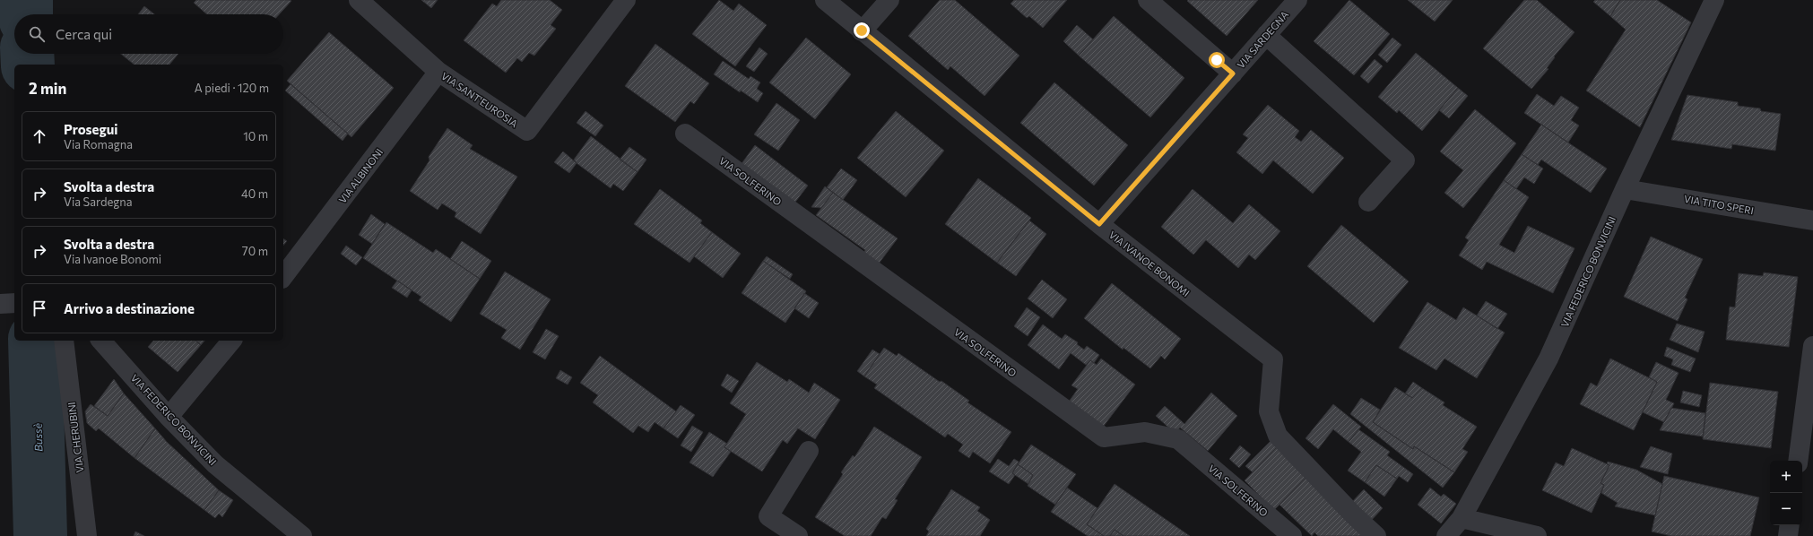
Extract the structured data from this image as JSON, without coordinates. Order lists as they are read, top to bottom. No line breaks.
{"streets":{"street":["VIA SARDEGNA","VIA SANT'EUROSIA","VIA ALBINONI","VIA SOLFERINO","VIA TITO SPERI","VIA IVANOE BONOMI","VIA FEDERICO BONVICINI","VIA CHERUBINI"]},"crossings":[["VIA SARDEGNA","VIA IVANOE BONOMI"],["VIA SANT'EUROSIA","VIA ALBINONI"],["VIA TITO SPERI","VIA FEDERICO BONVICINI"]],"water":["Bussè"],"page":{"search":"Cerca qui","heading":["2 min","A piedi · 120 m"],"list":[["Prosegui","Via Romagna","10 m"],["Svolta a destra","Via Sardegna","40 m"],["Svolta a destra","Via Ivanoe Bonomi","70 m"],"Arrivo a destinazione"],"map_buttons":["+","−"]}}
